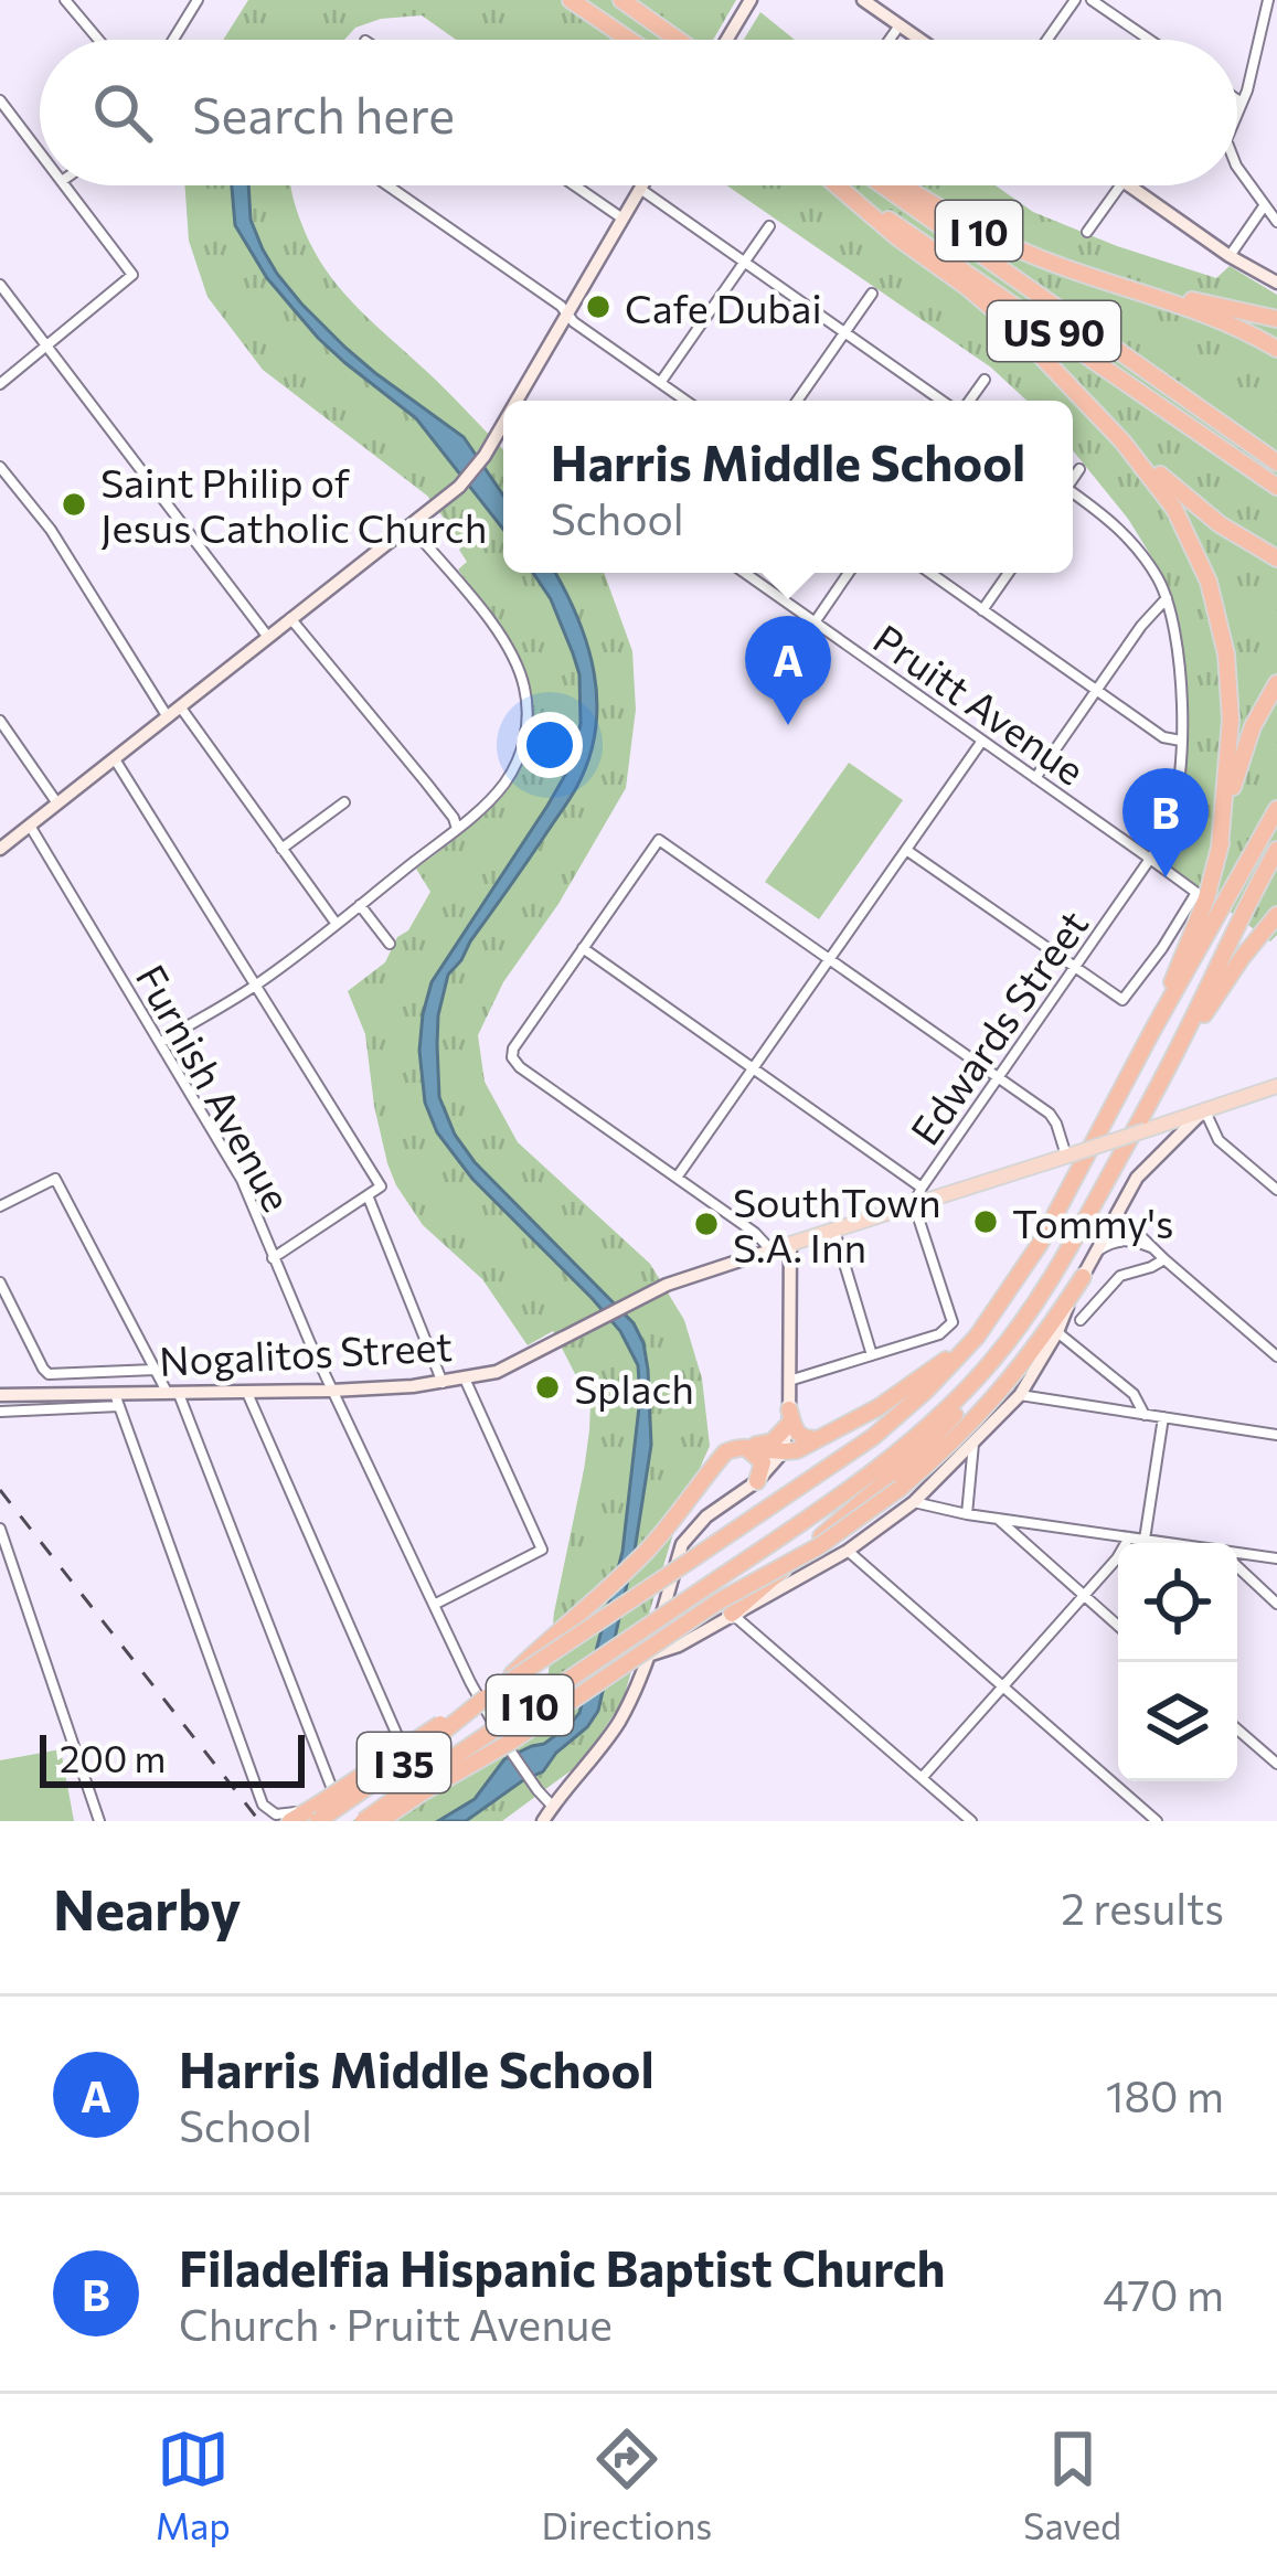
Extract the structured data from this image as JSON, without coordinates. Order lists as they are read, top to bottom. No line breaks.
{"streets":{"highway":["I 10","US 90","I 35"],"main road":["Nogalitos Street"],"street":["Pruitt Avenue","Edwards Street","Furnish Avenue"]},"crossings":[["I 10","I 35"],["Pruitt Avenue","Edwards Street"],["Edwards Street","Nogalitos Street"],["Furnish Avenue","Nogalitos Street"]],"places":["Cafe Dubai","Saint Philip of Jesus Catholic Church","Tommy's","SouthTown S.A. Inn","Splach"],"scale_bar":"200 m","page":{"search":"Search here","popup":["Harris Middle School","School"],"pins":["A","B"],"scale":"200 m","heading":["Nearby","2 results"],"list":[{"mark":"A","name":"Harris Middle School","note":"School","value":"180 m"},{"mark":"B","name":"Filadelfia Hispanic Baptist Church","note":"Church · Pruitt Avenue","value":"470 m"}],"nav":["Map","Directions","Saved"]}}
